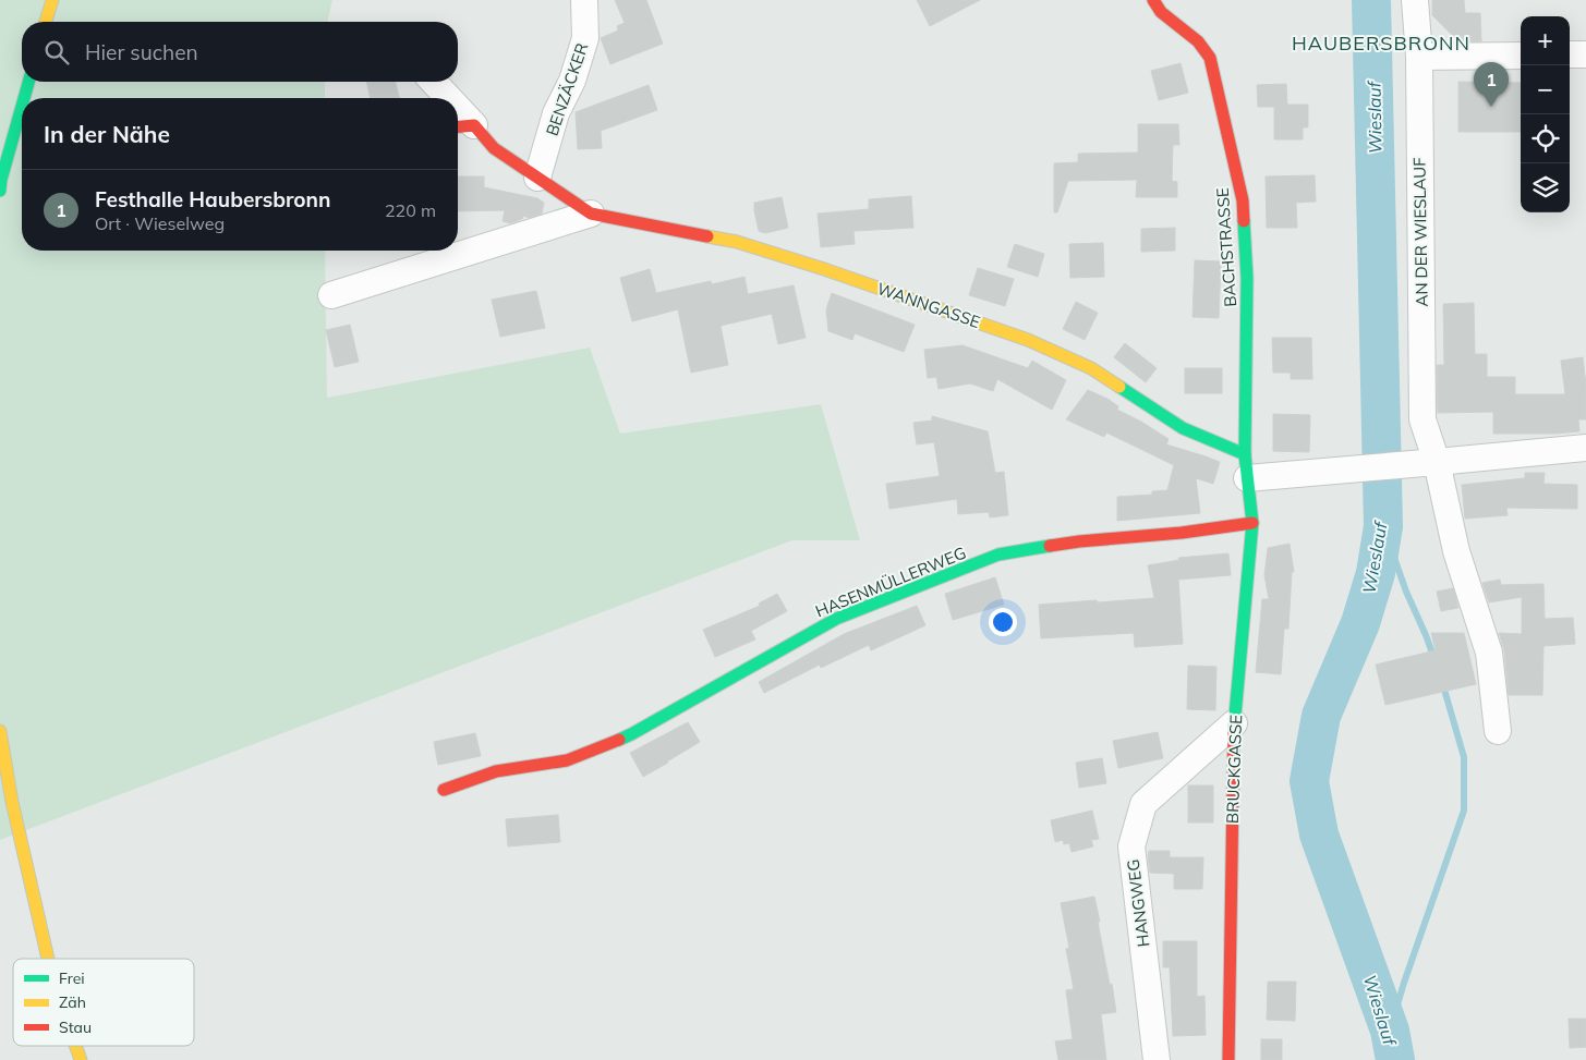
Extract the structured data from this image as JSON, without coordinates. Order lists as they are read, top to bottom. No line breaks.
{"streets":{"street":["BENZÄCKER","AN DER WIESLAUF","BACHSTRASSE","WANNGASSE","HASENMÜLLERWEG","BRUCKGASSE","HANGWEG"]},"crossings":[["BENZÄCKER","WANNGASSE"],["BACHSTRASSE","WANNGASSE"],["BACHSTRASSE","BRUCKGASSE"],["WANNGASSE","BRUCKGASSE"],["HASENMÜLLERWEG","BRUCKGASSE"],["BRUCKGASSE","HANGWEG"]],"districts":["HAUBERSBRONN"],"water":["Wieslauf"],"legend":["Frei","Zäh","Stau"],"page":{"map_buttons":["+","−"],"search":"Hier suchen","pins":"1","heading":"In der Nähe","list":[{"mark":"1","name":"Festhalle Haubersbronn","note":"Ort · Wieselweg","value":"220 m"}]}}
